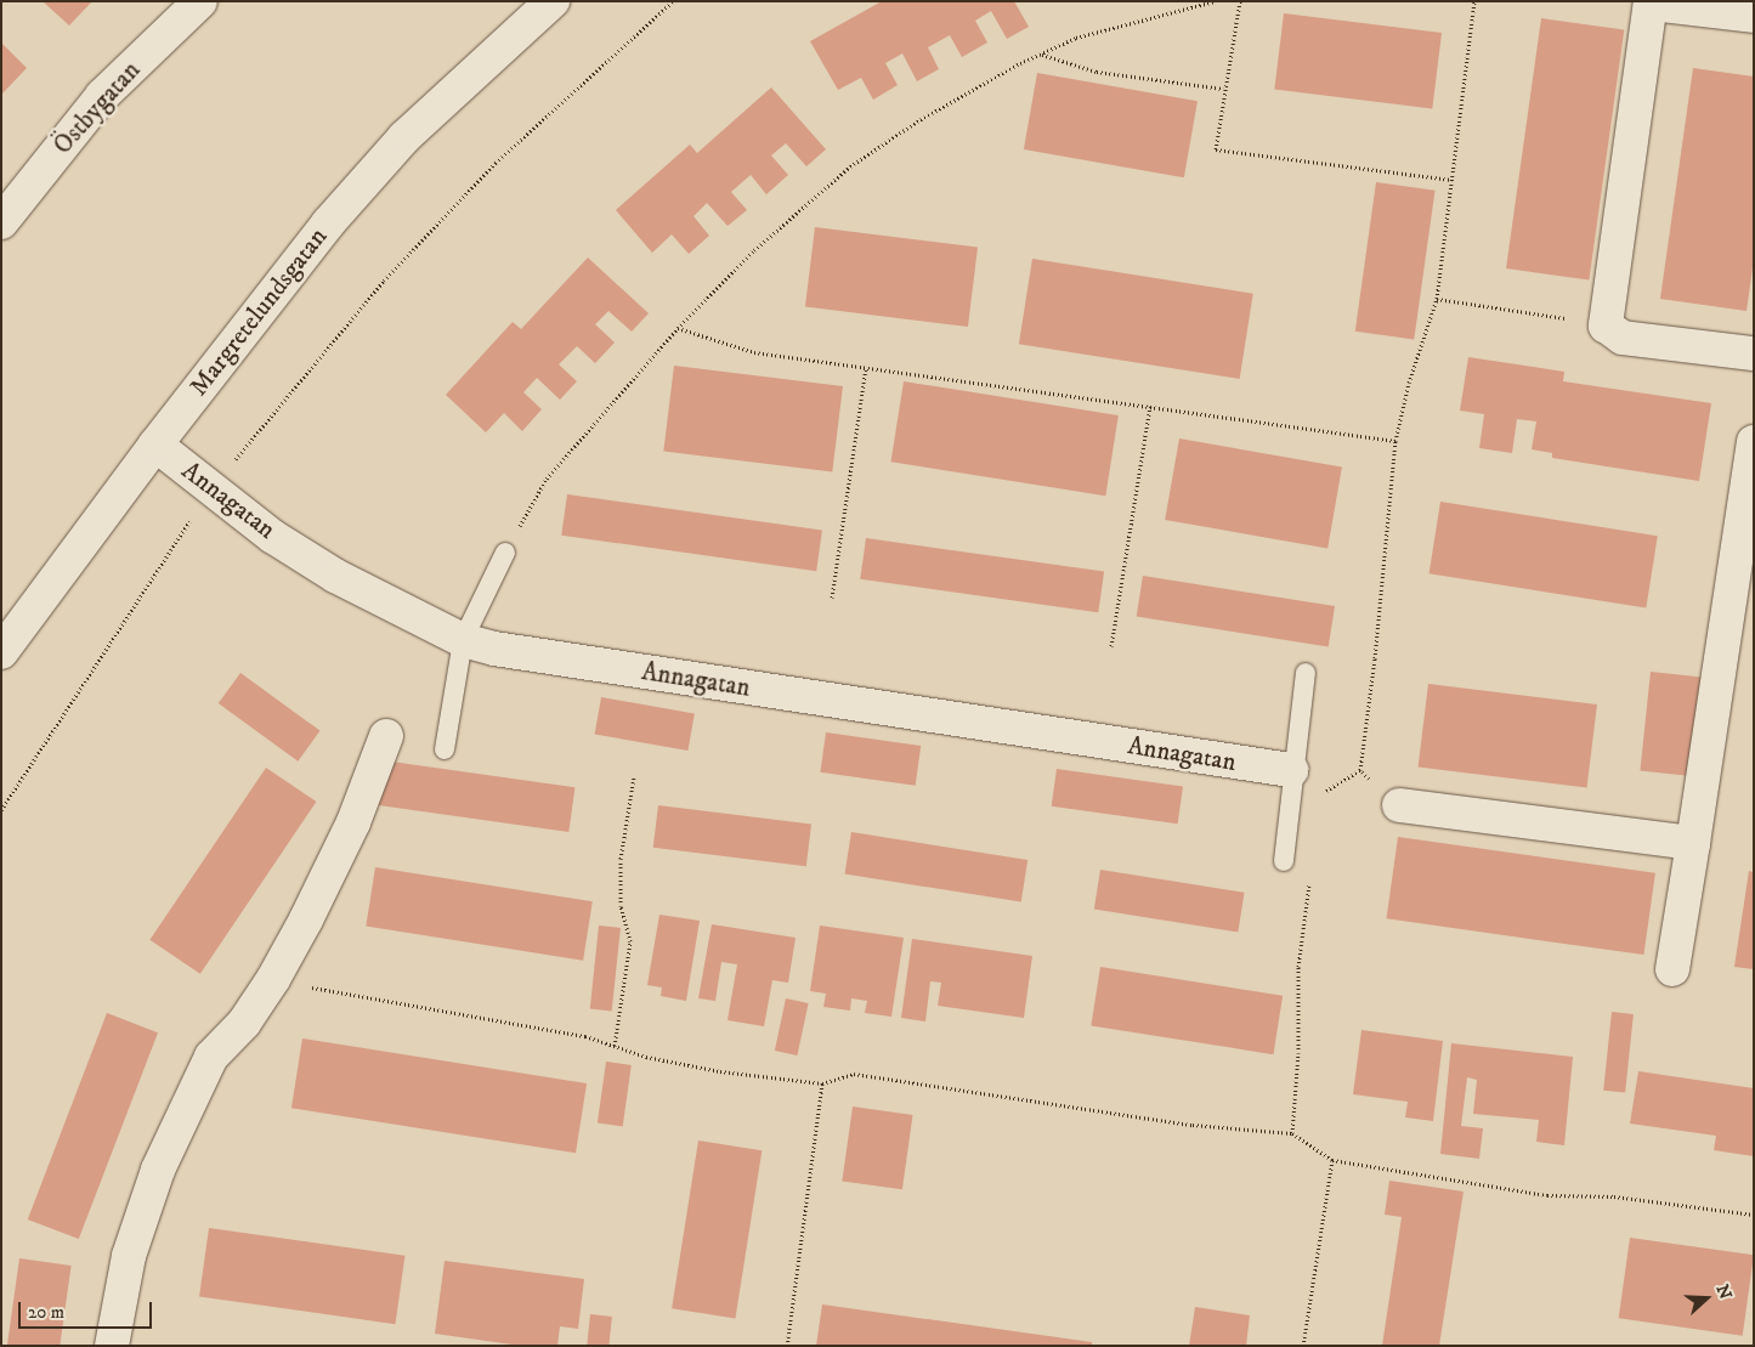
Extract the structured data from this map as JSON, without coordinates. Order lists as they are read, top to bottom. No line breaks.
{"streets":{"street":["Östbygatan","Margretelundsgatan","Annagatan"]},"crossings":[["Margretelundsgatan","Annagatan"]],"scale_bar":"20 m","north":"right"}
